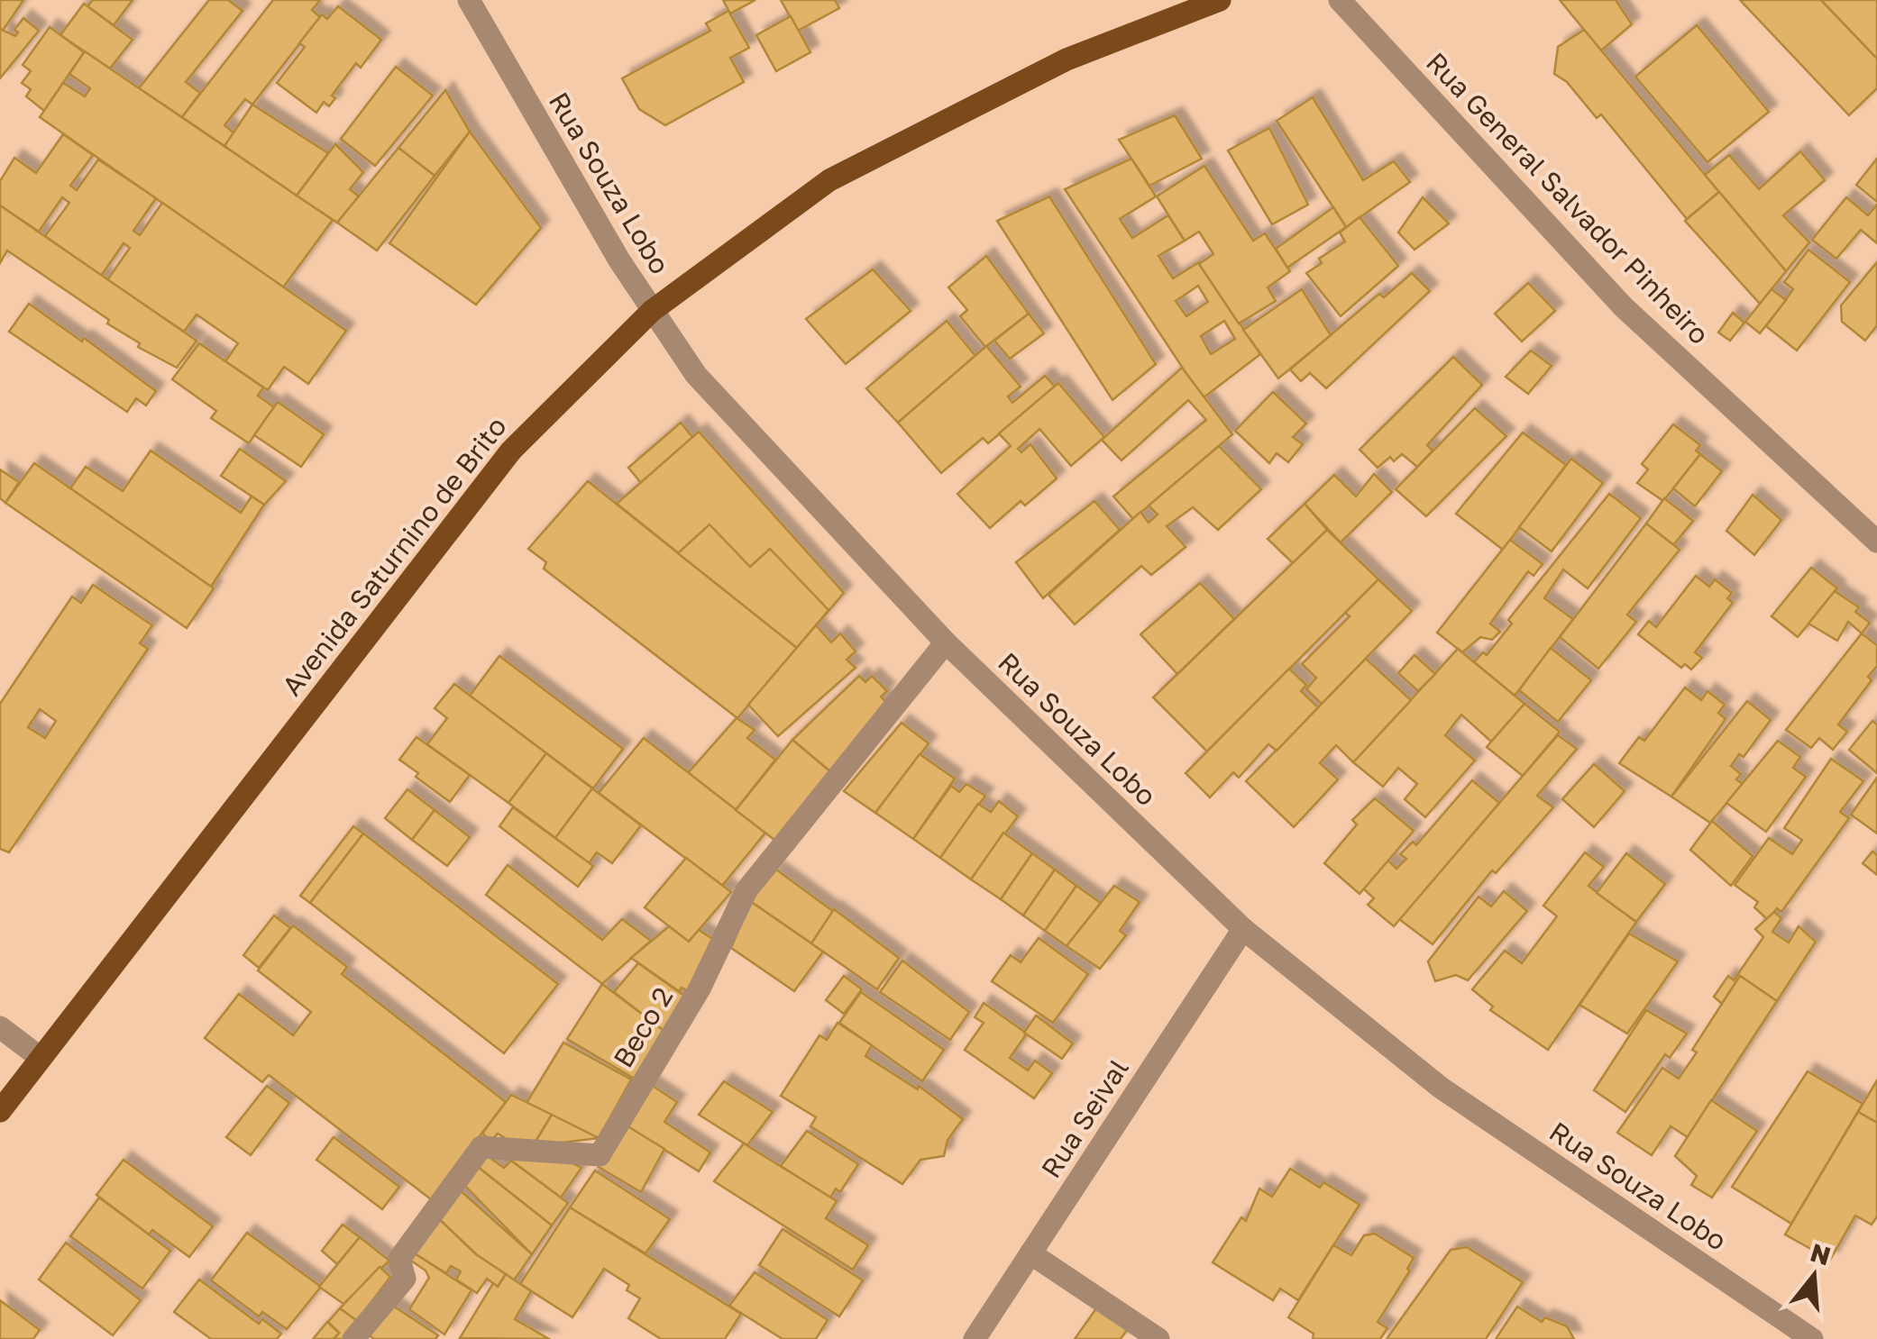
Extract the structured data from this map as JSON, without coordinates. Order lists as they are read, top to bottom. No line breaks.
{"streets":{"main road":["Avenida Saturnino de Brito"],"street":["Rua Souza Lobo","Rua General Salvador Pinheiro","Beco 2","Rua Seival"]},"crossings":[["Rua Souza Lobo","Avenida Saturnino de Brito"],["Rua Souza Lobo","Beco 2"],["Rua Souza Lobo","Rua Seival"]],"north":"top"}
